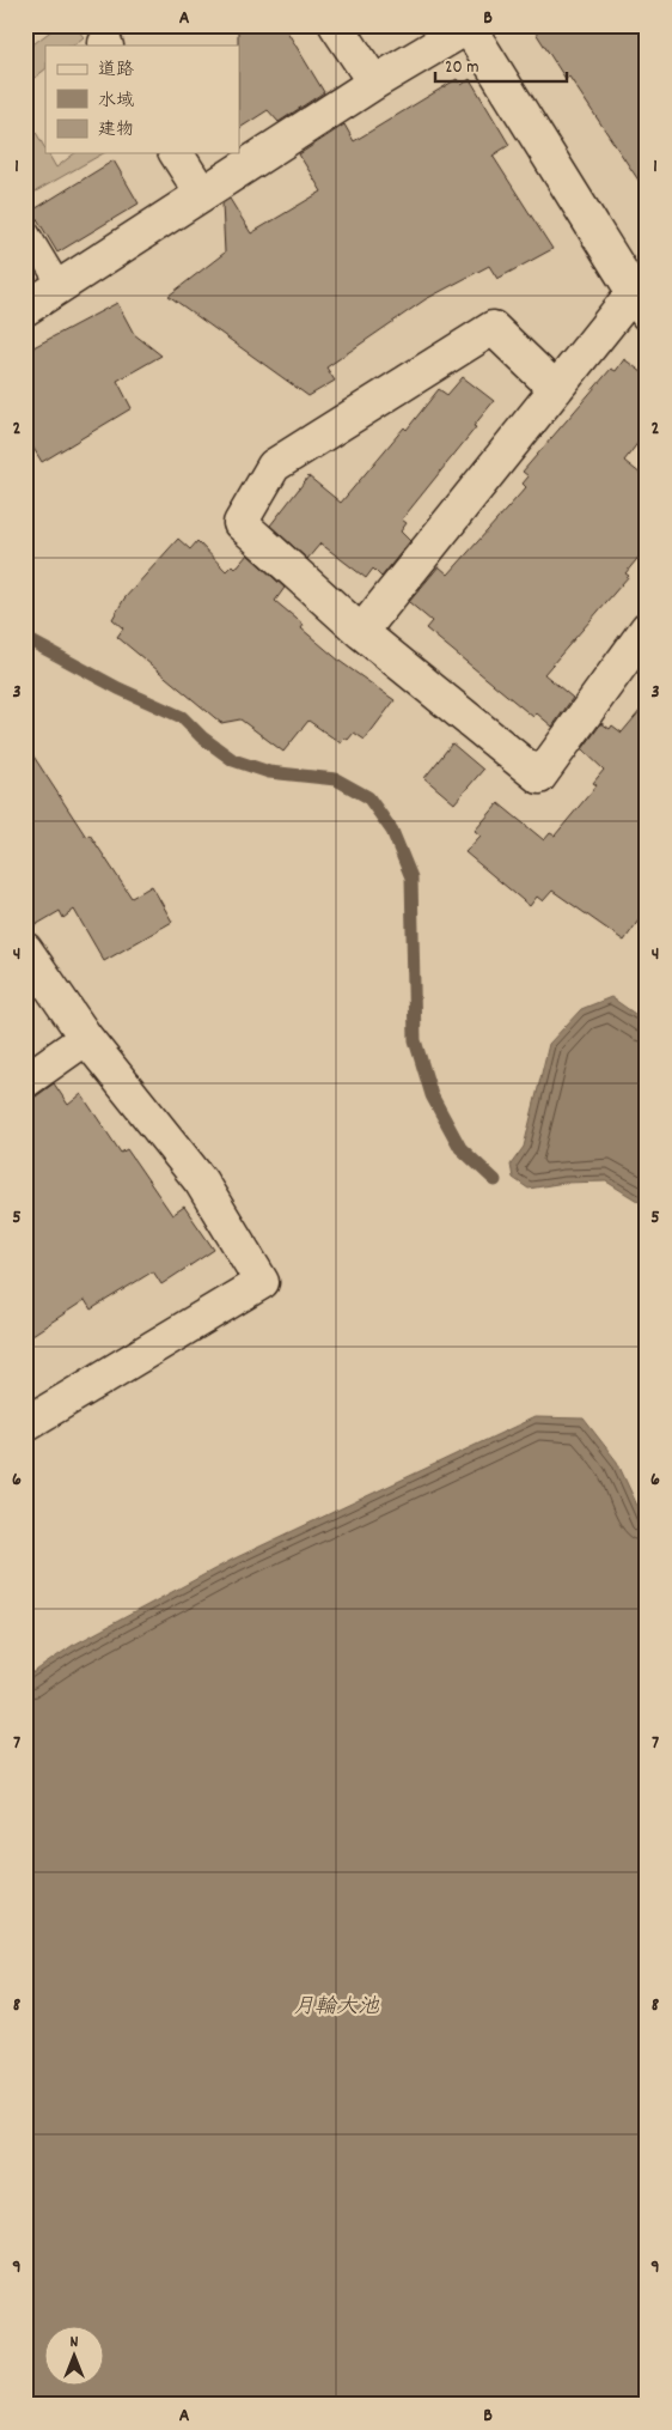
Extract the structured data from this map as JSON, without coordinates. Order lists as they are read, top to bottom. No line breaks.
{"water":["月輪大池"],"legend":["道路","水域","建物"],"scale_bar":"20 m","north":"top","grid":{"columns":["A","B"],"rows":["1","2","3","4","5","6","7","8","9"]}}
